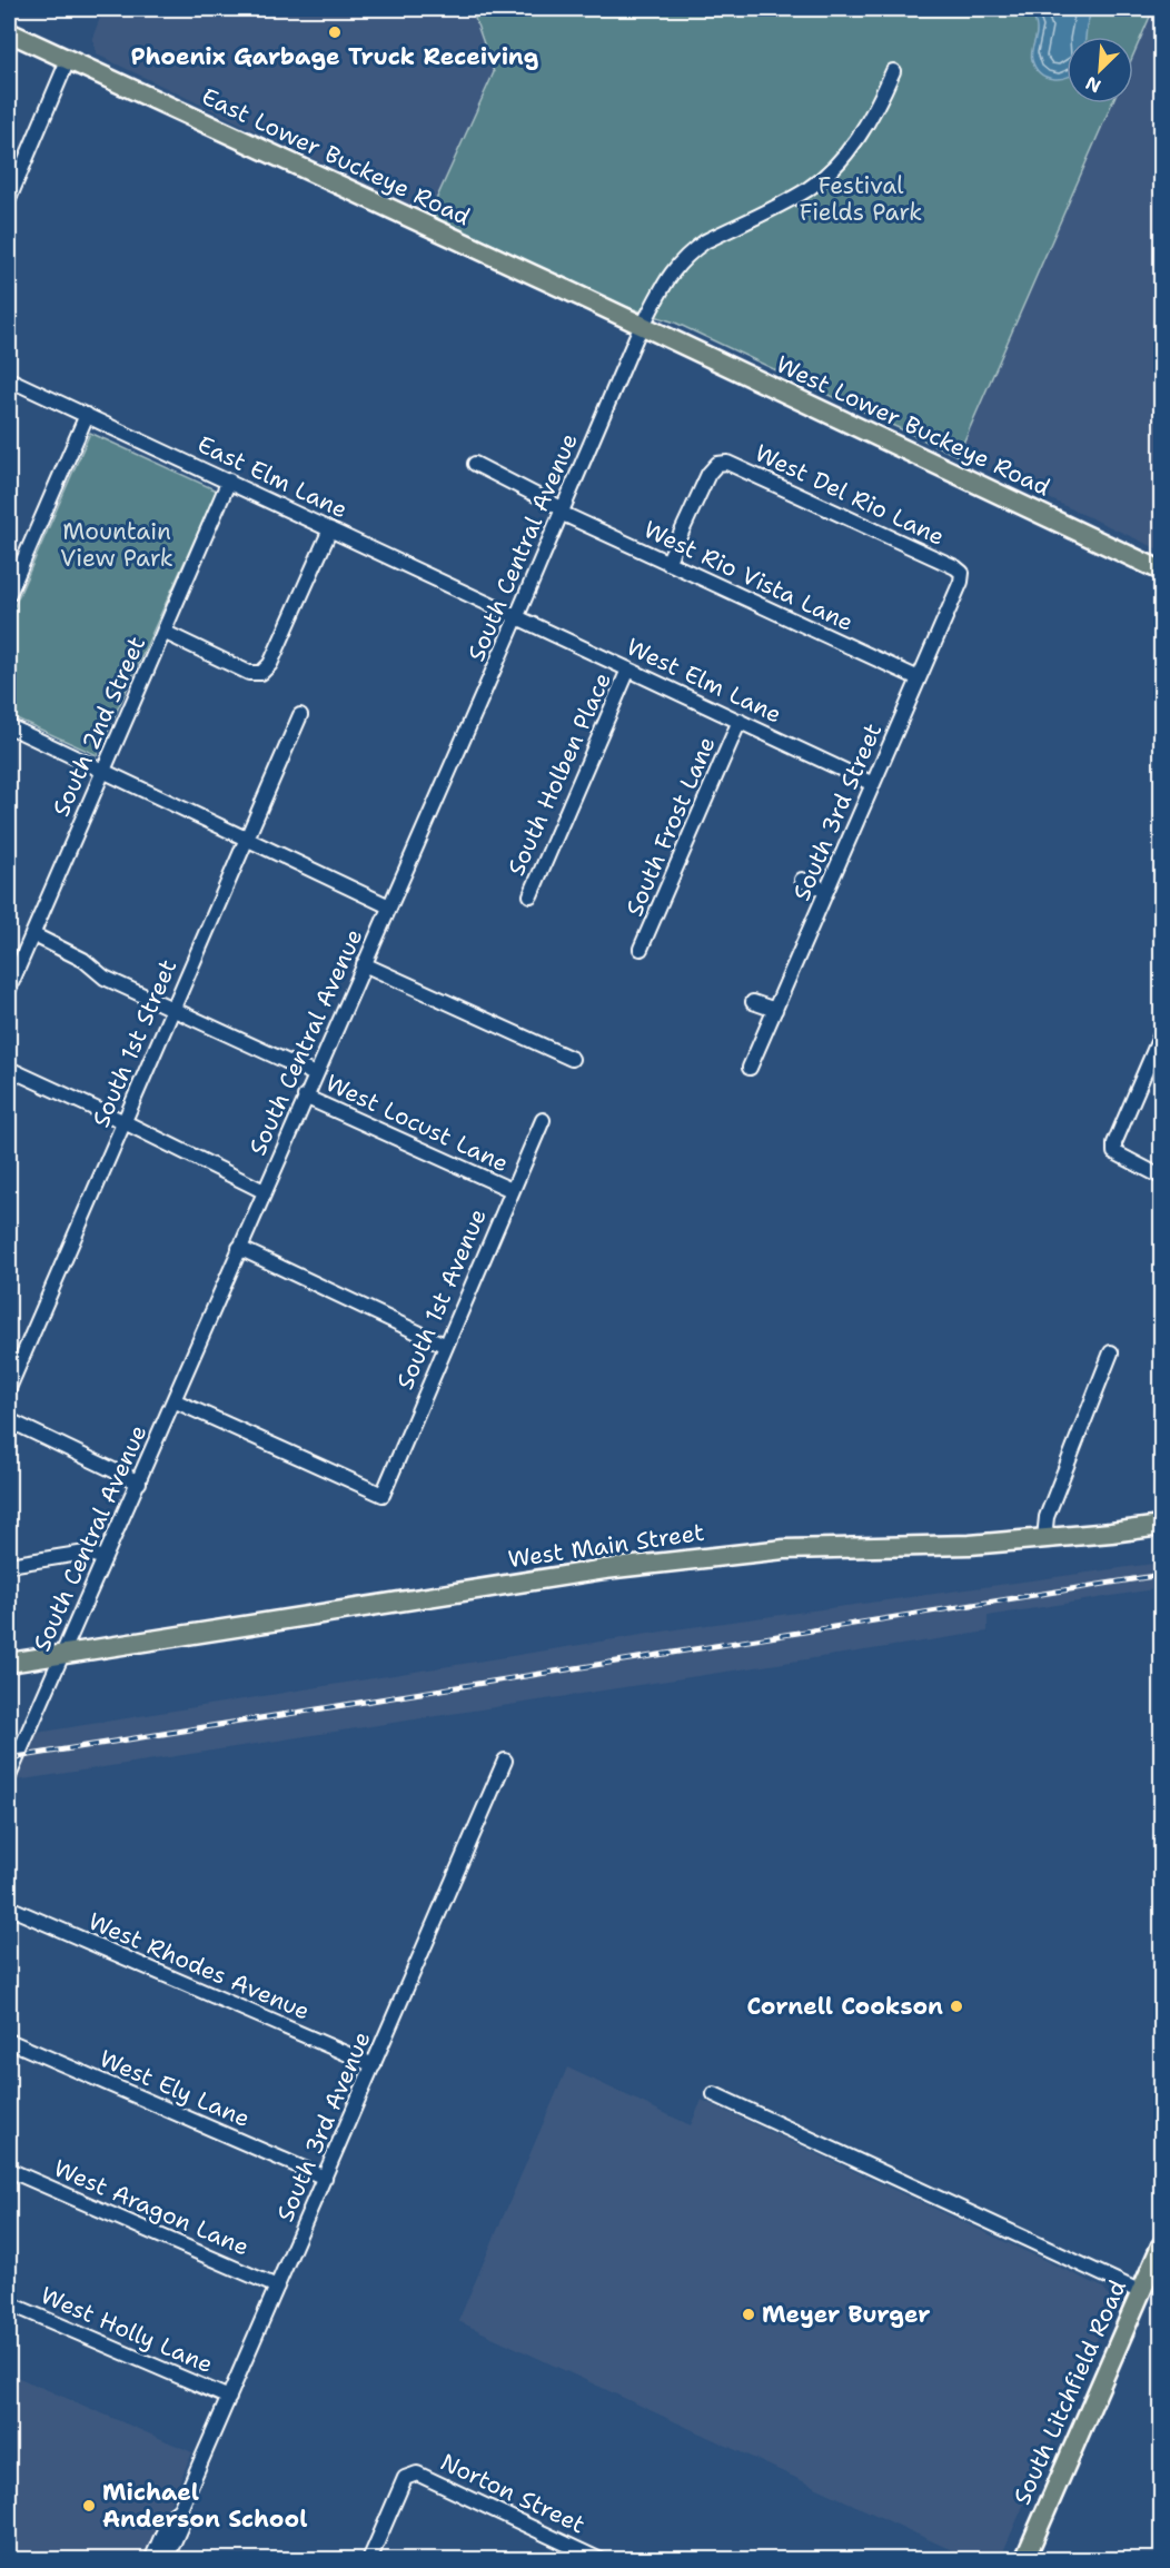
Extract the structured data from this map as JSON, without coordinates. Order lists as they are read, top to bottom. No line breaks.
{"streets":{"main road":["East Lower Buckeye Road","West Lower Buckeye Road","West Main Street","South Litchfield Road"],"street":["East Elm Lane","West Del Rio Lane","South Central Avenue","West Rio Vista Lane","West Elm Lane","South 2nd Street","South Holben Place","South 3rd Street","South Frost Lane","South 1st Street","West Locust Lane","South 1st Avenue","West Rhodes Avenue","West Ely Lane","South 3rd Avenue","West Aragon Lane","West Holly Lane","Norton Street"]},"crossings":[["East Lower Buckeye Road","West Lower Buckeye Road"],["East Lower Buckeye Road","South Central Avenue"],["West Lower Buckeye Road","South Central Avenue"],["East Elm Lane","South Central Avenue"],["East Elm Lane","West Elm Lane"],["East Elm Lane","South 2nd Street"],["West Del Rio Lane","West Rio Vista Lane"],["West Del Rio Lane","South 3rd Street"],["South Central Avenue","West Rio Vista Lane"],["South Central Avenue","West Elm Lane"],["South Central Avenue","West Locust Lane"],["South Central Avenue","South 1st Avenue"],["South Central Avenue","West Main Street"],["West Rio Vista Lane","South 3rd Street"],["West Elm Lane","South Holben Place"],["West Elm Lane","South 3rd Street"],["West Elm Lane","South Frost Lane"],["West Locust Lane","South 1st Avenue"],["West Rhodes Avenue","South 3rd Avenue"],["West Ely Lane","South 3rd Avenue"],["South 3rd Avenue","West Aragon Lane"],["South 3rd Avenue","West Holly Lane"]],"parks":["Festival Fields Park","Mountain View Park"],"places":["Phoenix Garbage Truck Receiving","Cornell Cookson","Meyer Burger","Michael Anderson School"],"north":"bottom left"}
